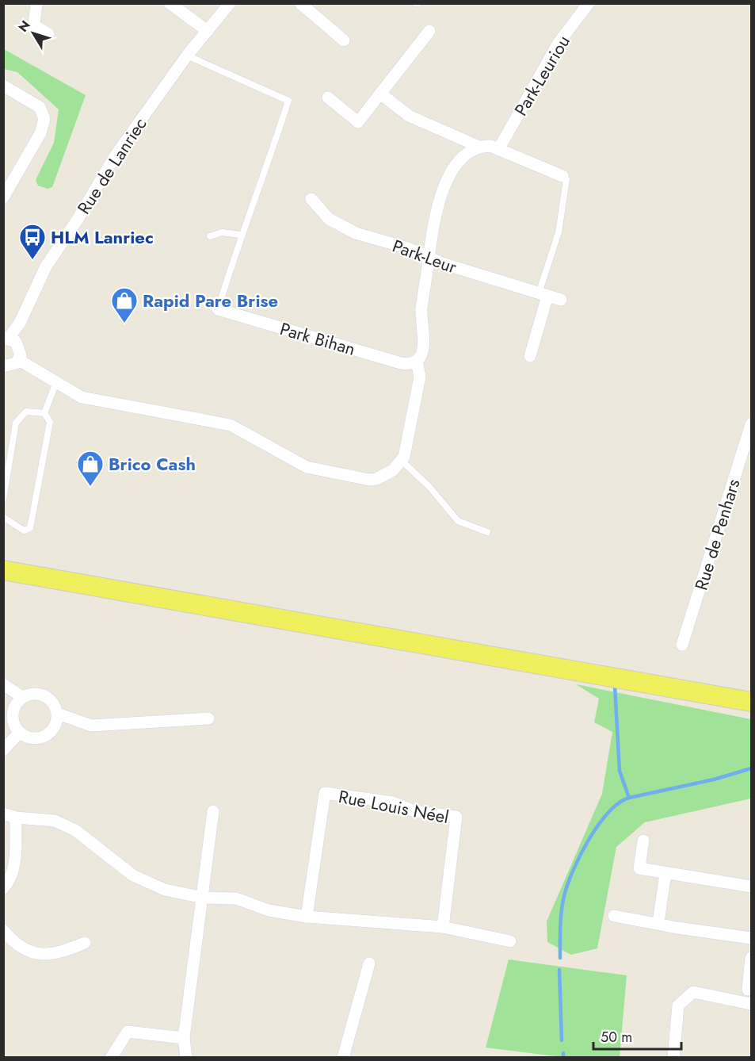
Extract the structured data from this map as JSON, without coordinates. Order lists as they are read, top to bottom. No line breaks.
{"streets":{"street":["Park-Leuriou","Rue de Lanriec","Park-Leur","Park Bihan","Rue de Penhars","Rue Louis Néel"]},"places":{"bus stop":["HLM Lanriec"],"shop":["Rapid Pare Brise","Brico Cash"]},"scale_bar":"50 m","north":"top left"}
